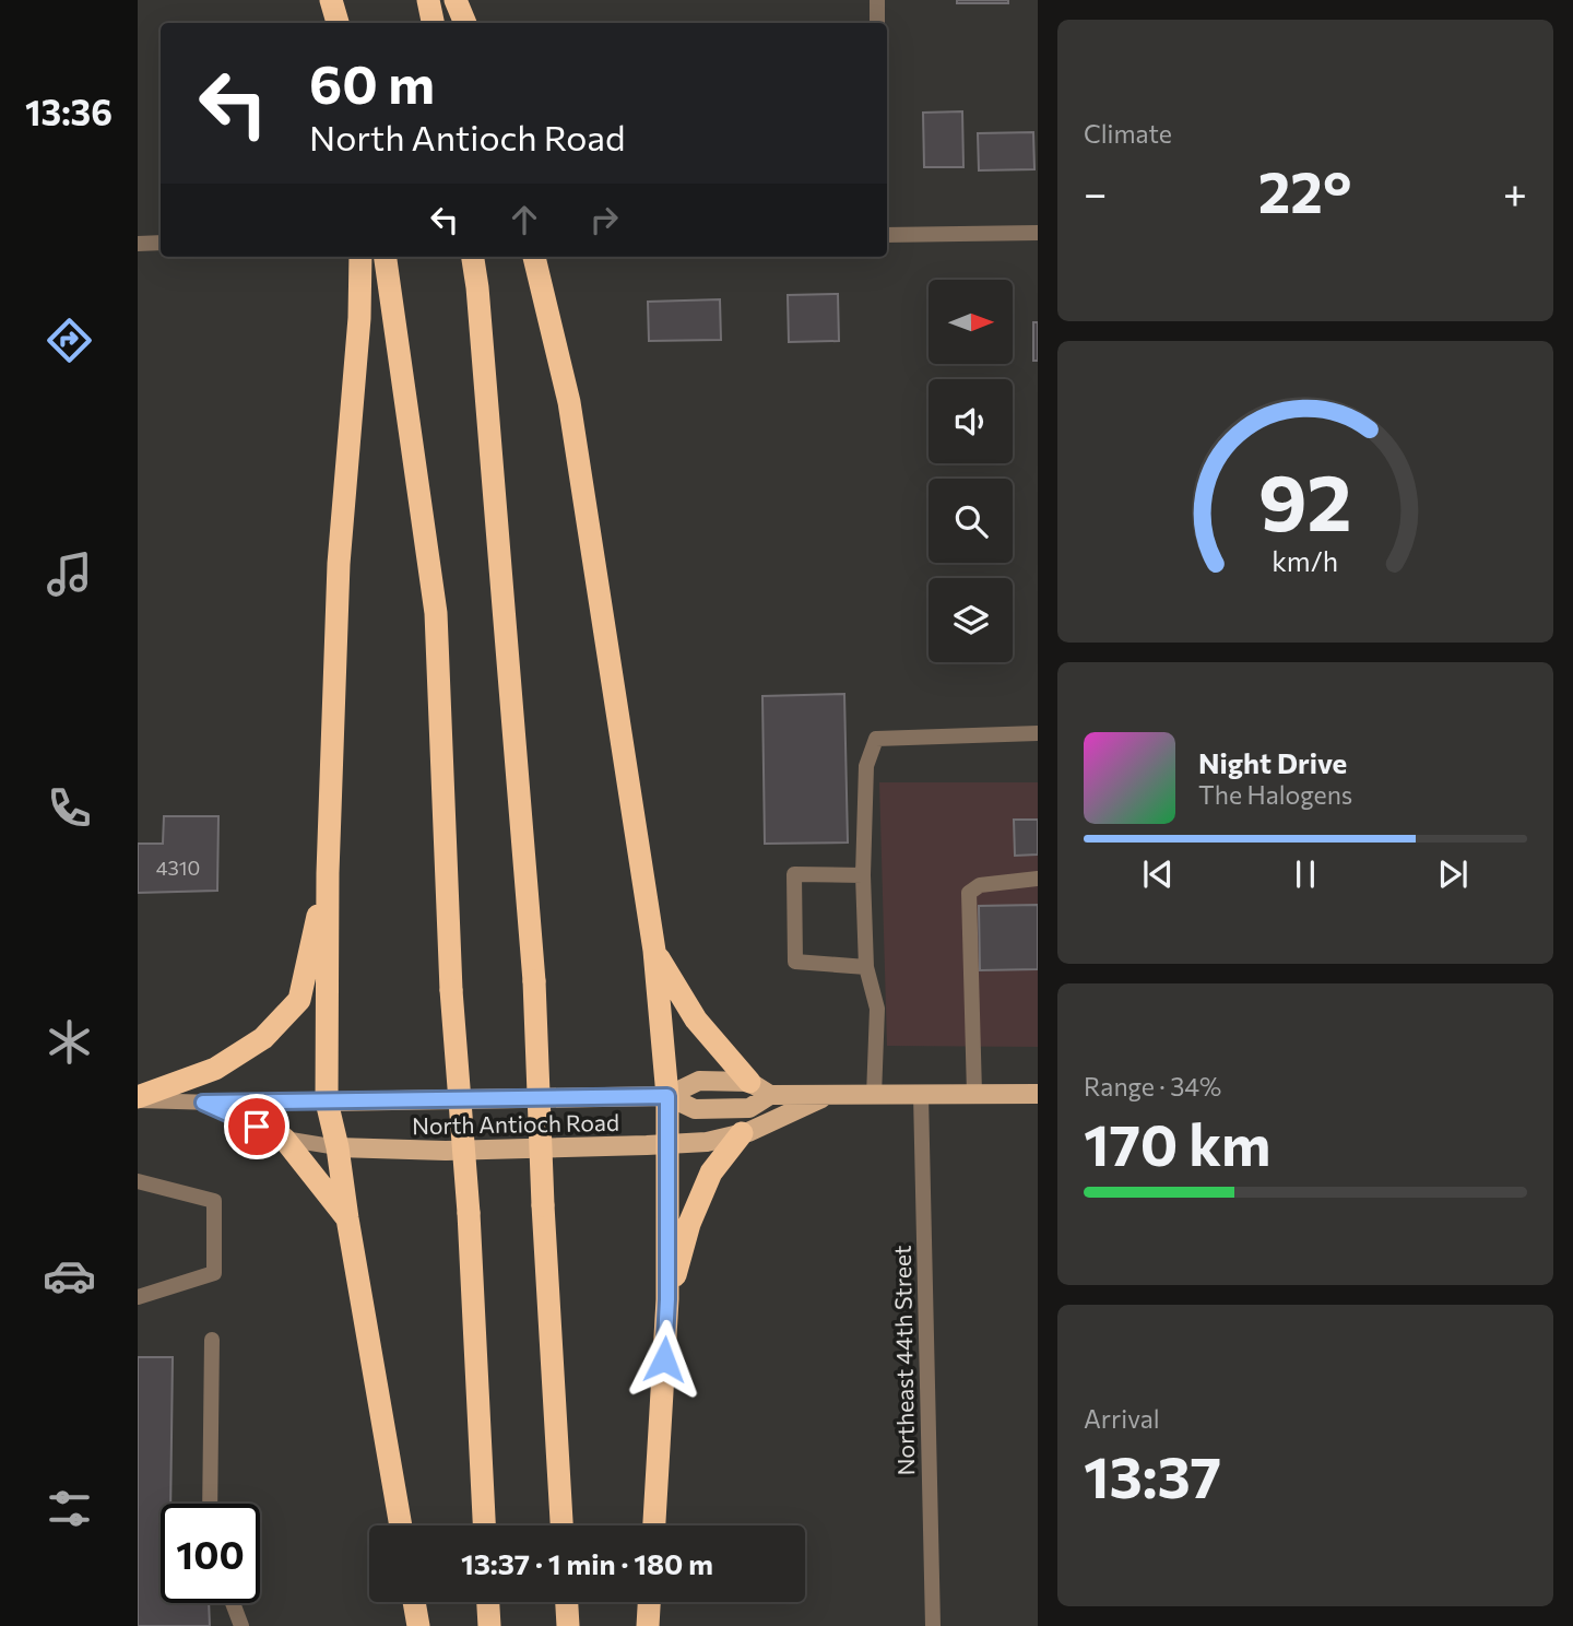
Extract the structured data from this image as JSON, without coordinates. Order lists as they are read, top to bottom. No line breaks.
{"streets":{"main road":["North Antioch Road"],"street":["Northeast 44th Street"]},"crossings":[["North Antioch Road","Northeast 44th Street"]],"house_numbers":["4310"],"north":"right","page":{"tabs":"13:36","tile":["Climate",["Range · 34%","170 km"],["Arrival","13:37"]],"turn":["60 m","North Antioch Road"],"heat":["−","22°","+"],"song":["Night Drive","The Halogens"],"limit":"100","trip":"13:37 · 1 min · 180 m","gauge":["92","km/h"]}}
